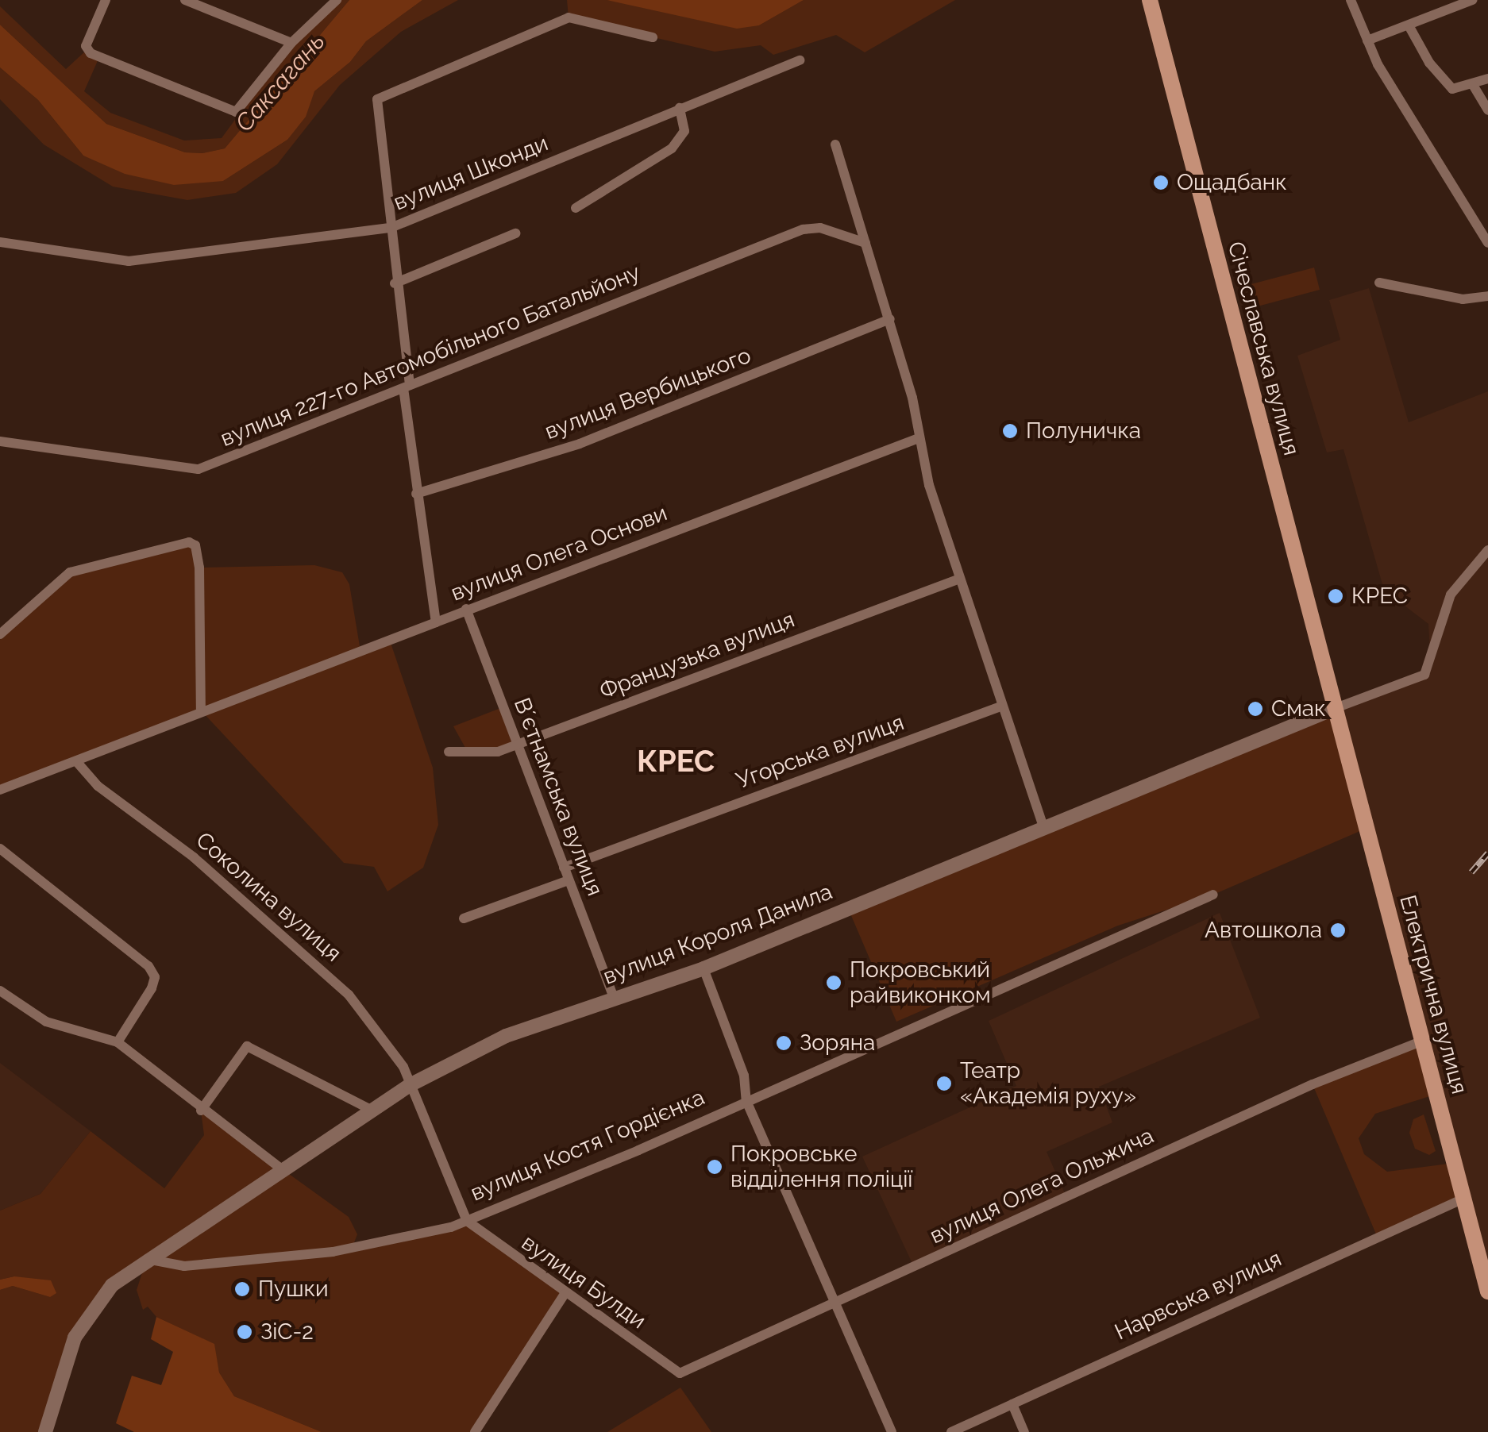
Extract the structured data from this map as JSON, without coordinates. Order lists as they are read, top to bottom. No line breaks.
{"streets":{"main road":["Січеславська вулиця","вулиця Короля Данила","Електрична вулиця"],"street":["вулиця Шконди","вулиця 227-го Автомобільного Батальйону","вулиця Вербицького","вулиця Олега Основи","Французька вулиця","Угорська вулиця","Вʼєтнамська вулиця","Соколина вулиця","вулиця Костя Гордієнка","вулиця Олега Ольжича","вулиця Булди","Нарвська вулиця"]},"crossings":[["вулиця Шконди","вулиця Олега Основи"],["Січеславська вулиця","вулиця Короля Данила"],["Січеславська вулиця","Електрична вулиця"],["вулиця 227-го Автомобільного Батальйону","вулиця Олега Основи"],["вулиця Вербицького","вулиця Олега Основи"],["вулиця Олега Основи","Вʼєтнамська вулиця"],["Французька вулиця","Вʼєтнамська вулиця"],["Угорська вулиця","Вʼєтнамська вулиця"],["Вʼєтнамська вулиця","вулиця Короля Данила"],["Соколина вулиця","вулиця Короля Данила"],["Соколина вулиця","вулиця Костя Гордієнка"],["Соколина вулиця","вулиця Булди"],["вулиця Короля Данила","Електрична вулиця"],["вулиця Короля Данила","вулиця Костя Гордієнка"],["Електрична вулиця","вулиця Олега Ольжича"],["Електрична вулиця","Нарвська вулиця"],["вулиця Костя Гордієнка","вулиця Булди"],["вулиця Олега Ольжича","вулиця Булди"]],"districts":["КРЕС"],"water":["Саксагань"],"places":["Ощадбанк","Полуничка","КРЕС","Смак","Автошкола","Покровський райвиконком","Зоряна","Театр «Академія руху»","Покровське відділення поліції","Пушки","ЗіС-2"]}
